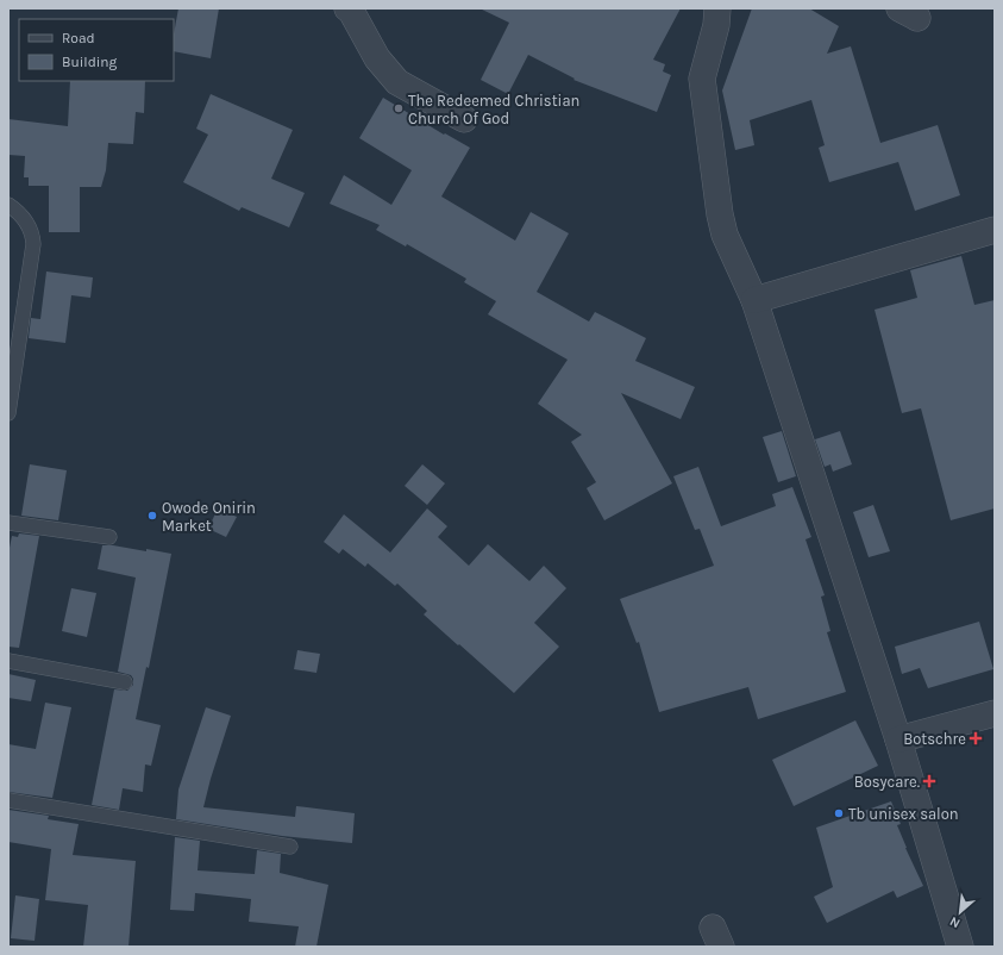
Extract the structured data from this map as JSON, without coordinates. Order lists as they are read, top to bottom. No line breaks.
{"places":{"other":["The Redeemed Christian Church Of God","Owode Onirin Market","Tb unisex salon"],"health":["Botschre","Bosycare."]},"legend":["Road","Building"],"north":"bottom left"}
